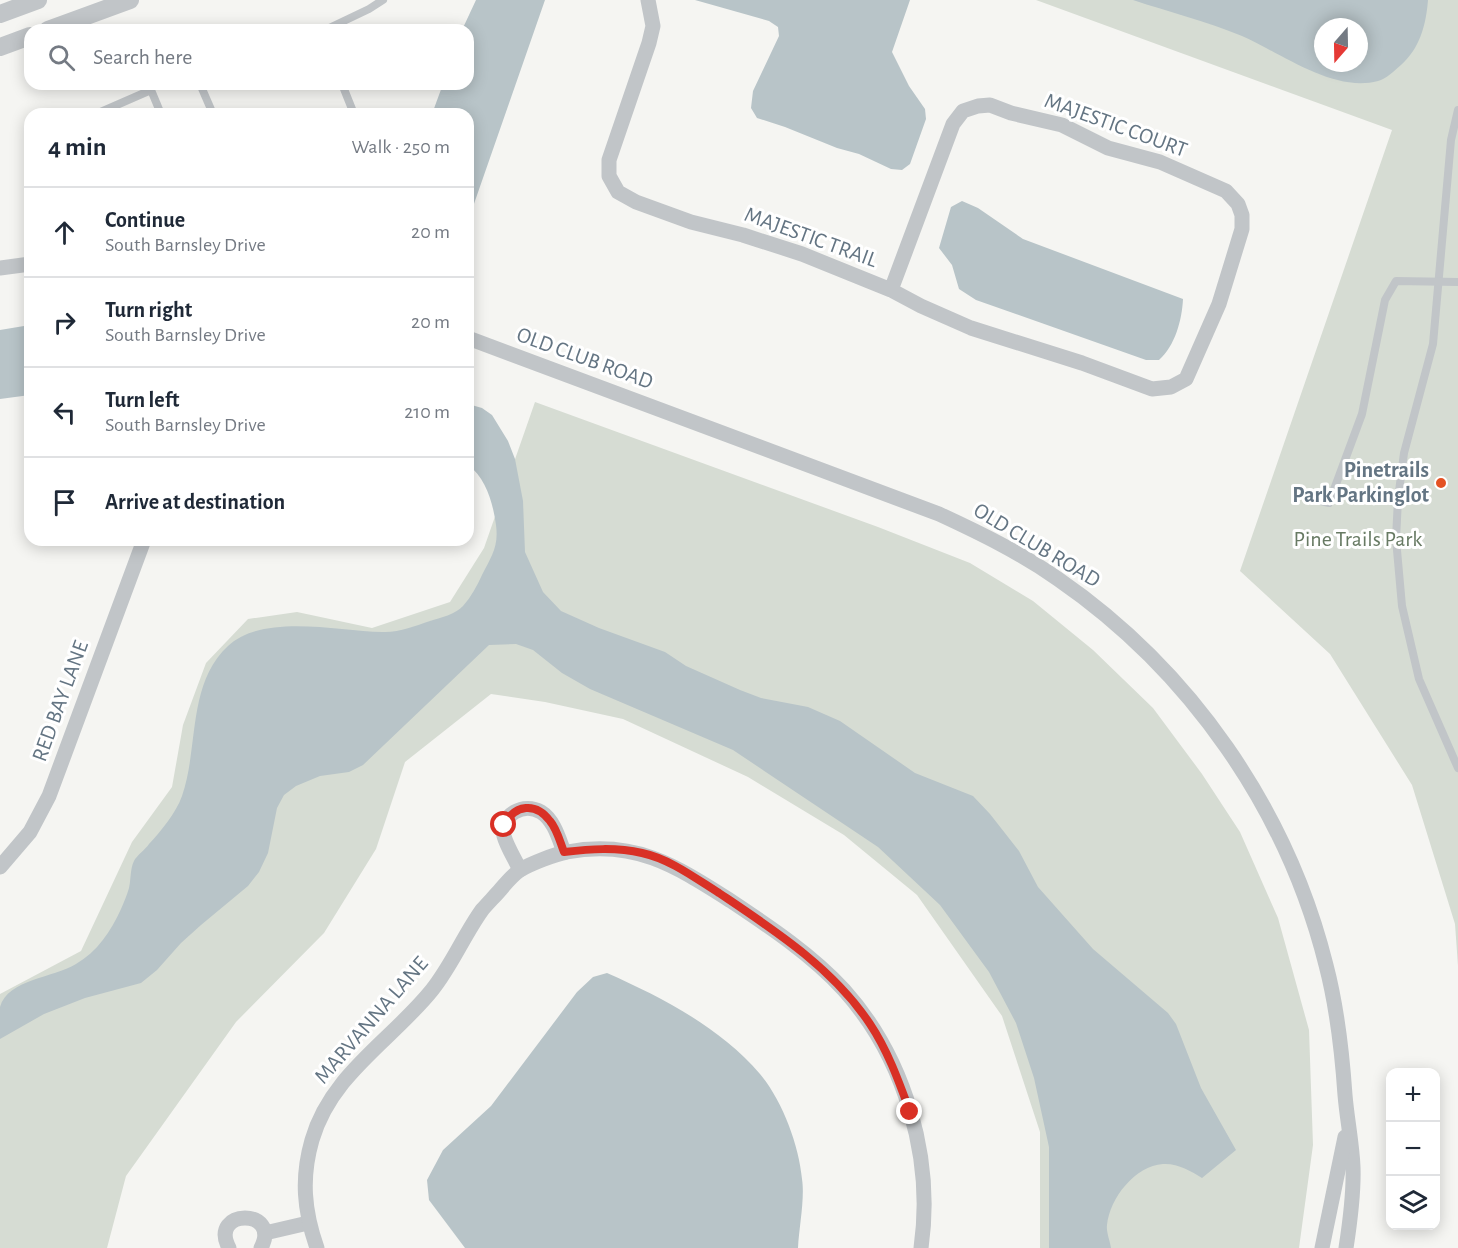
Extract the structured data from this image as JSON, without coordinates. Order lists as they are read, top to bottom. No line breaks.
{"streets":{"street":["MAJESTIC COURT","MAJESTIC TRAIL","OLD CLUB ROAD","RED BAY LANE","MARVANNA LANE"]},"crossings":[["MAJESTIC COURT","MAJESTIC TRAIL"]],"parks":["Pine Trails Park"],"places":["Pinetrails Park Parkinglot"],"north":"bottom","page":{"search":"Search here","heading":["4 min","Walk · 250 m"],"list":[["Continue","South Barnsley Drive","20 m"],["Turn right","South Barnsley Drive","20 m"],["Turn left","South Barnsley Drive","210 m"],"Arrive at destination"],"map_buttons":["+","−"]}}
